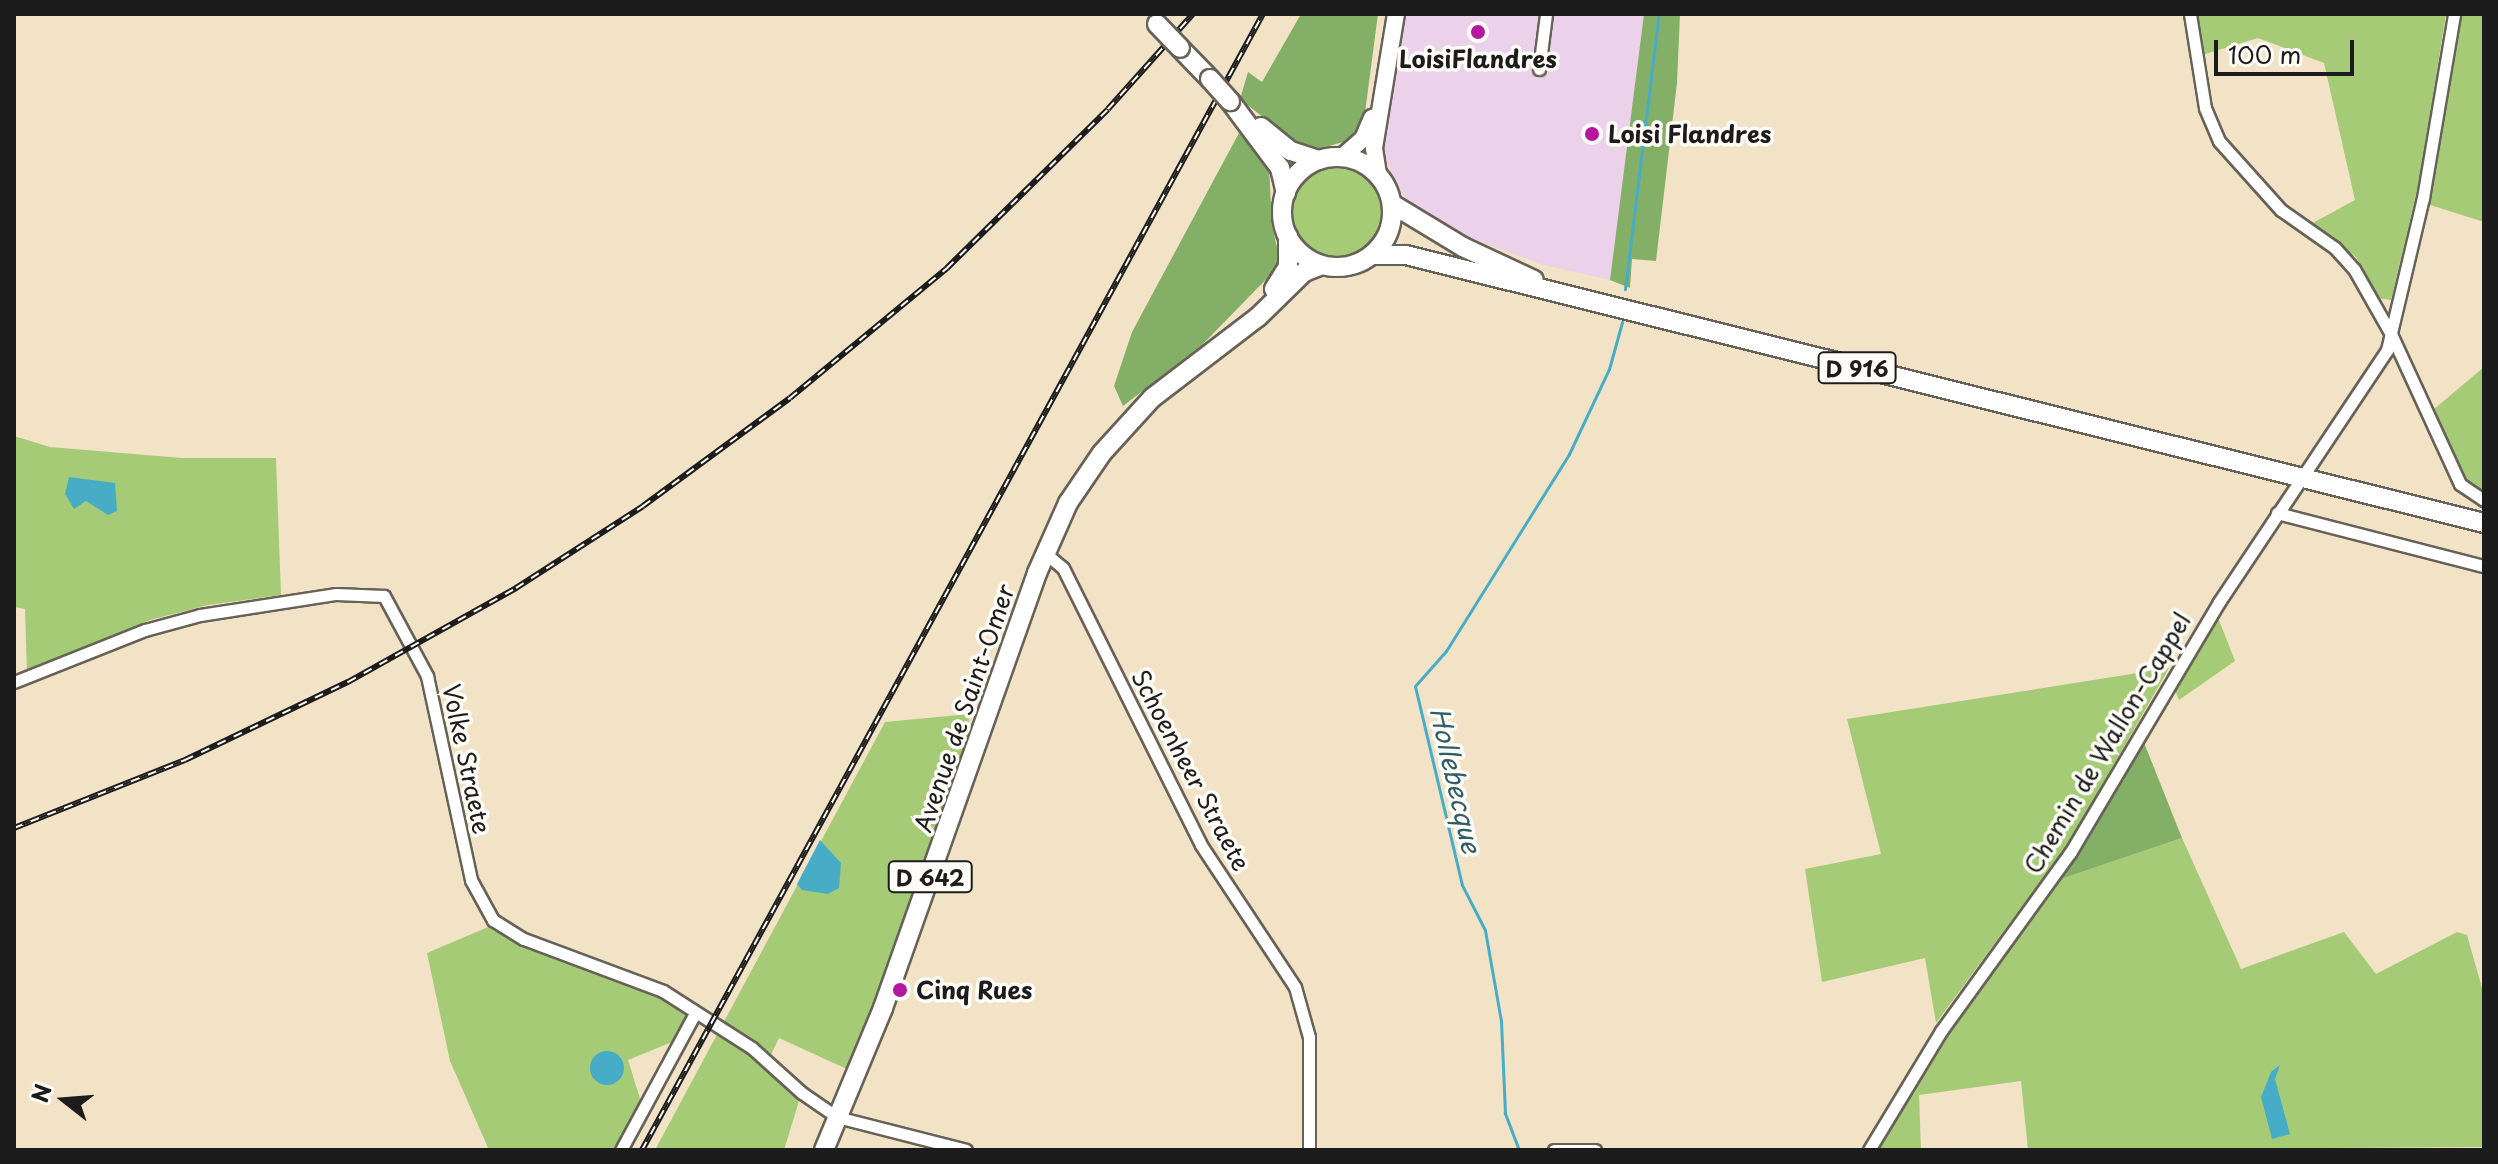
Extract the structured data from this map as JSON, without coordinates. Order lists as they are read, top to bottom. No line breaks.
{"streets":{"main road":["D 916","Avenue de Saint-Omer","D 642"],"street":["Chemin de Wallon-Cappel","Volke Straete","Schoenheer Straete"]},"crossings":[["D 916","Avenue de Saint-Omer"],["D 916","Chemin de Wallon-Cappel"],["Avenue de Saint-Omer","Volke Straete"],["Avenue de Saint-Omer","Schoenheer Straete"]],"water":["Hollebecque"],"places":["LoisiFlandres","Loisi Flandres","Cinq Rues"],"scale_bar":"100 m","north":"left"}
